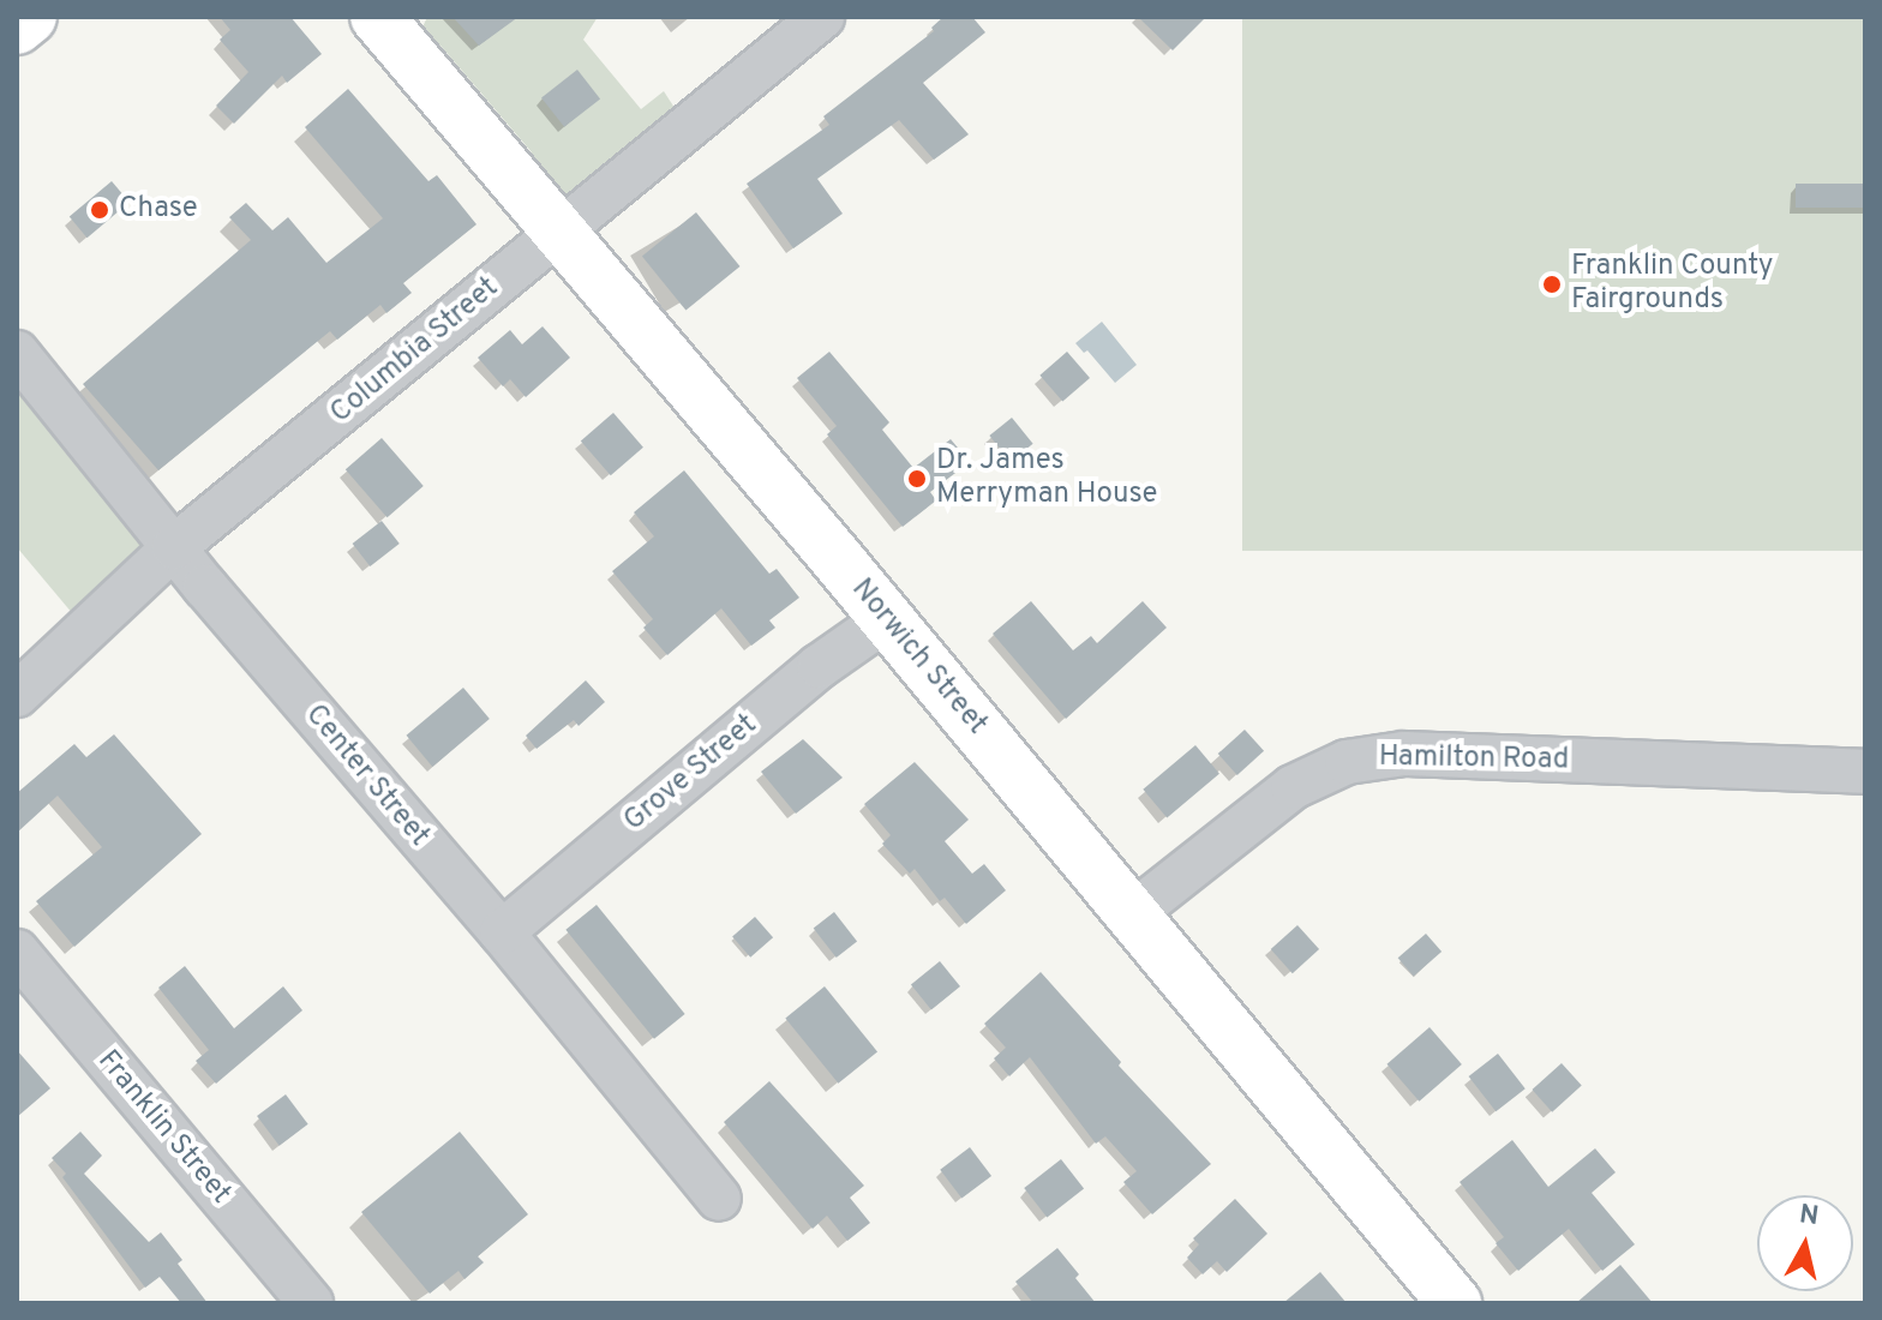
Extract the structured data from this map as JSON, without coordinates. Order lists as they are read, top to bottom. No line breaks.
{"streets":{"main road":["Norwich Street"],"street":["Columbia Street","Hamilton Road","Grove Street","Center Street","Franklin Street"]},"crossings":[["Columbia Street","Norwich Street"],["Columbia Street","Center Street"],["Norwich Street","Hamilton Road"],["Norwich Street","Grove Street"],["Grove Street","Center Street"]],"places":["Chase","Franklin County Fairgrounds","Dr. James Merryman House"],"north":"top"}
